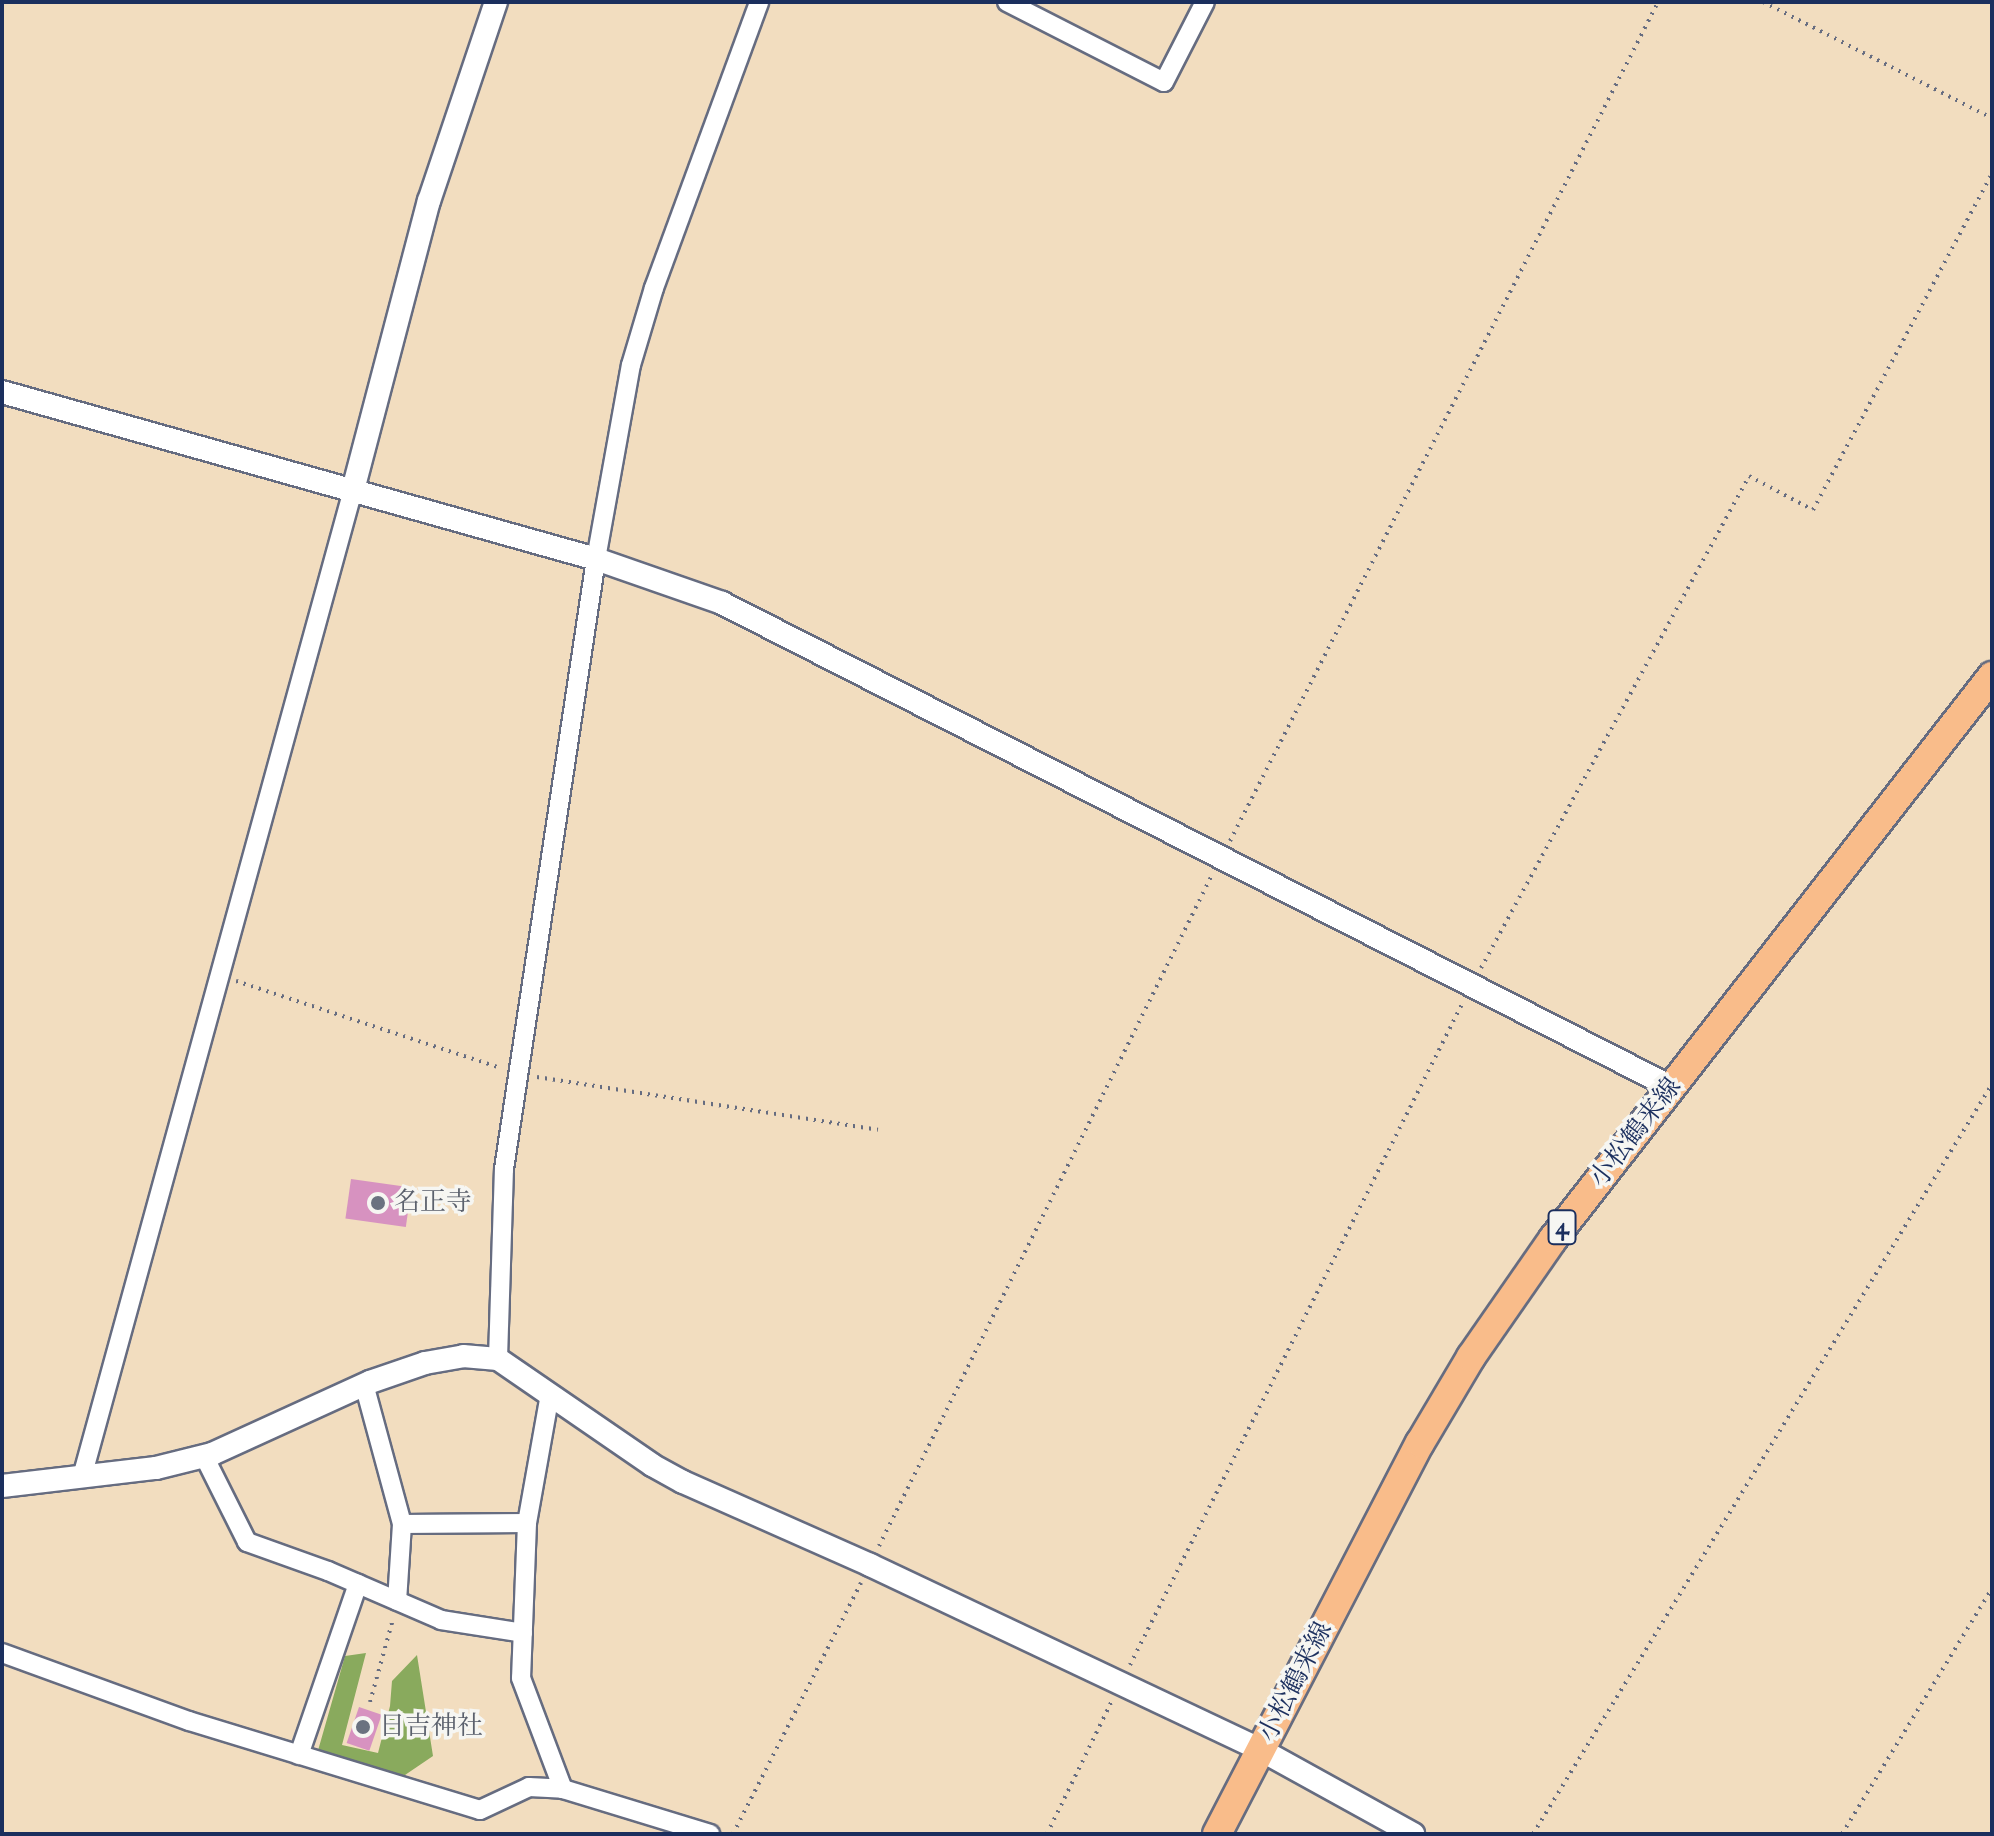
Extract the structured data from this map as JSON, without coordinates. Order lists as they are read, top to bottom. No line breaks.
{"streets":{"main road":["小松鶴来線","4"]},"places":["名正寺","日吉神社"]}
